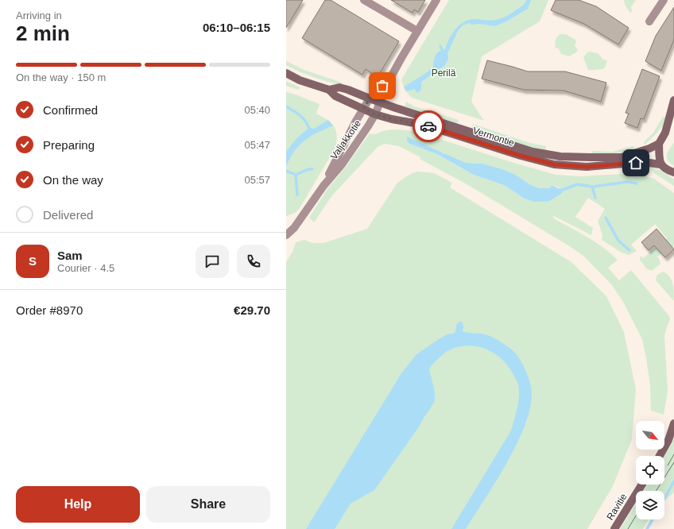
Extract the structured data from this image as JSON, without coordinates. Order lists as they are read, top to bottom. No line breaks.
{"streets":{"main road":["Vermontie","Ravitie"],"street":["Valjakkotie"]},"crossings":[["Vermontie","Valjakkotie"]],"parks":["Perilä"],"north":"bottom right","page":{"heading":["2 min","Arriving in","06:10–06:15"],"panel":["Sam","Courier · 4.5","Order #8970","€29.70"],"bar":"On the way · 150 m","list":[["Confirmed","05:40"],["Preparing","05:47"],["On the way","05:57"],"Delivered"],"round":"S","buttons":["Help","Share"]}}
